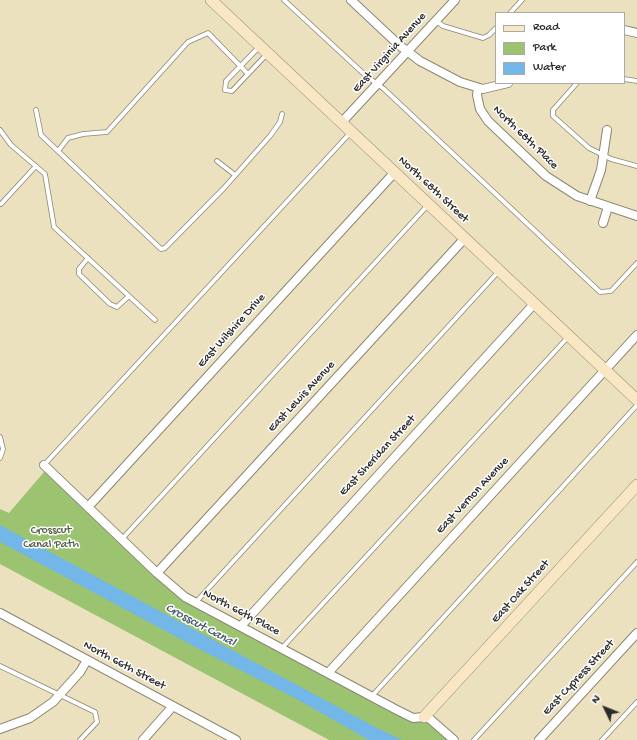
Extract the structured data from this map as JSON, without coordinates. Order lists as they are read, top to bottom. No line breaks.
{"streets":{"street":["East Virginia Avenue","North 68th Place","North 68th Street","East Wilshire Drive","East Lewis Avenue","East Sheridan Street","East Vernon Avenue","East Oak Street","North 66th Place","North 66th Street","East Cypress Street"]},"crossings":[["East Virginia Avenue","North 68th Street"],["North 68th Street","East Wilshire Drive"],["North 68th Street","East Lewis Avenue"],["North 68th Street","East Sheridan Street"],["North 68th Street","East Vernon Avenue"],["East Wilshire Drive","North 66th Place"],["East Lewis Avenue","North 66th Place"],["East Sheridan Street","North 66th Place"],["East Vernon Avenue","North 66th Place"],["East Oak Street","North 66th Place"]],"water":["Crosscut Canal"],"parks":["Crosscut Canal Path"],"legend":["Road","Park","Water"],"north":"top left"}
